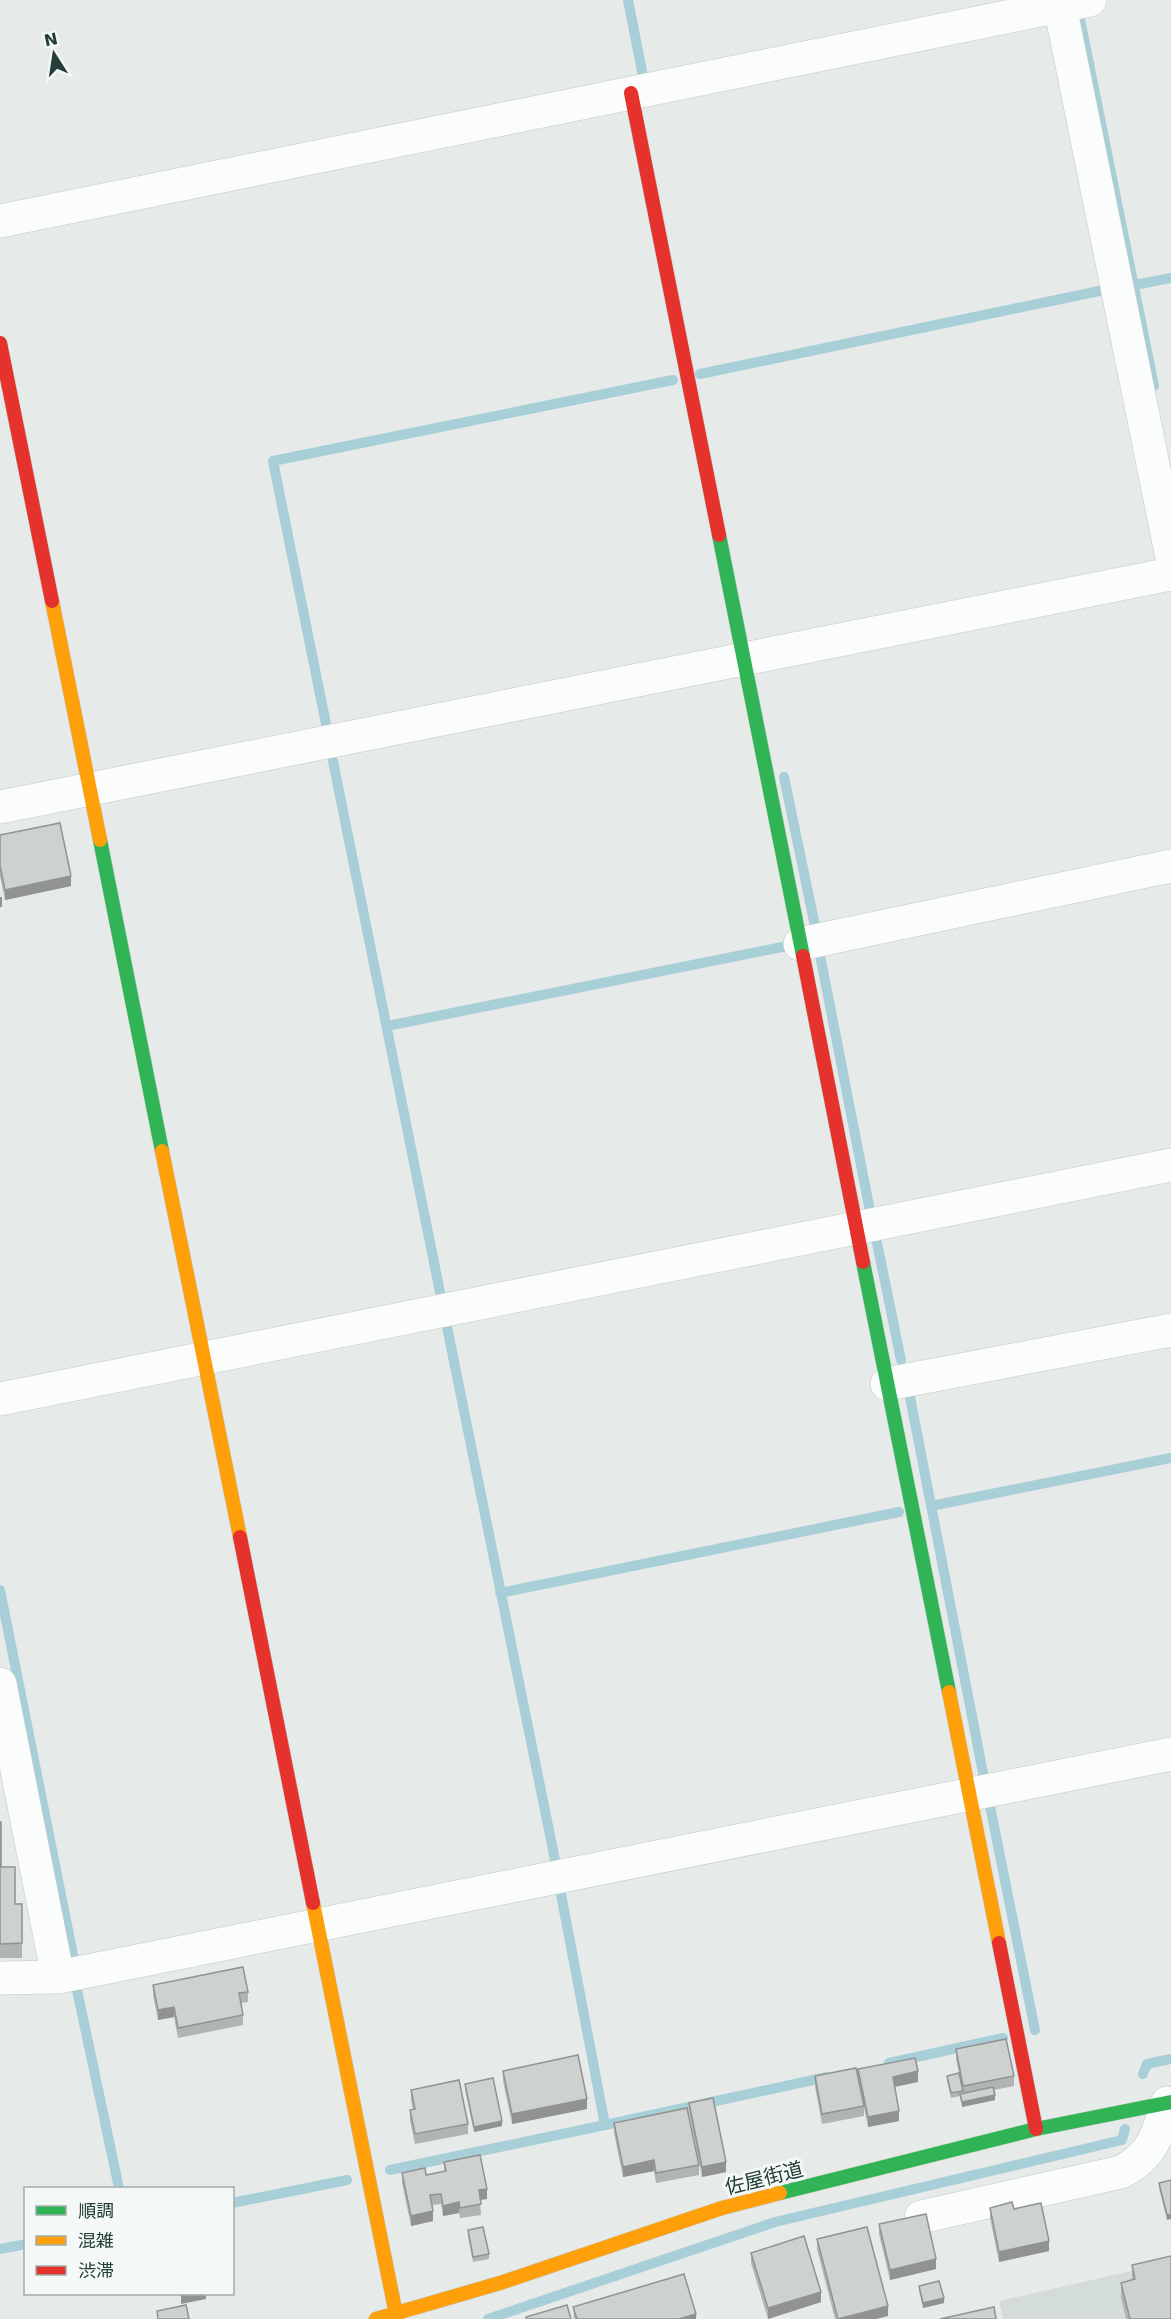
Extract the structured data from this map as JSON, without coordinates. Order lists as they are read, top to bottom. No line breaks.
{"streets":{"street":["佐屋街道"]},"legend":["順調","混雑","渋滞"],"north":"top"}
